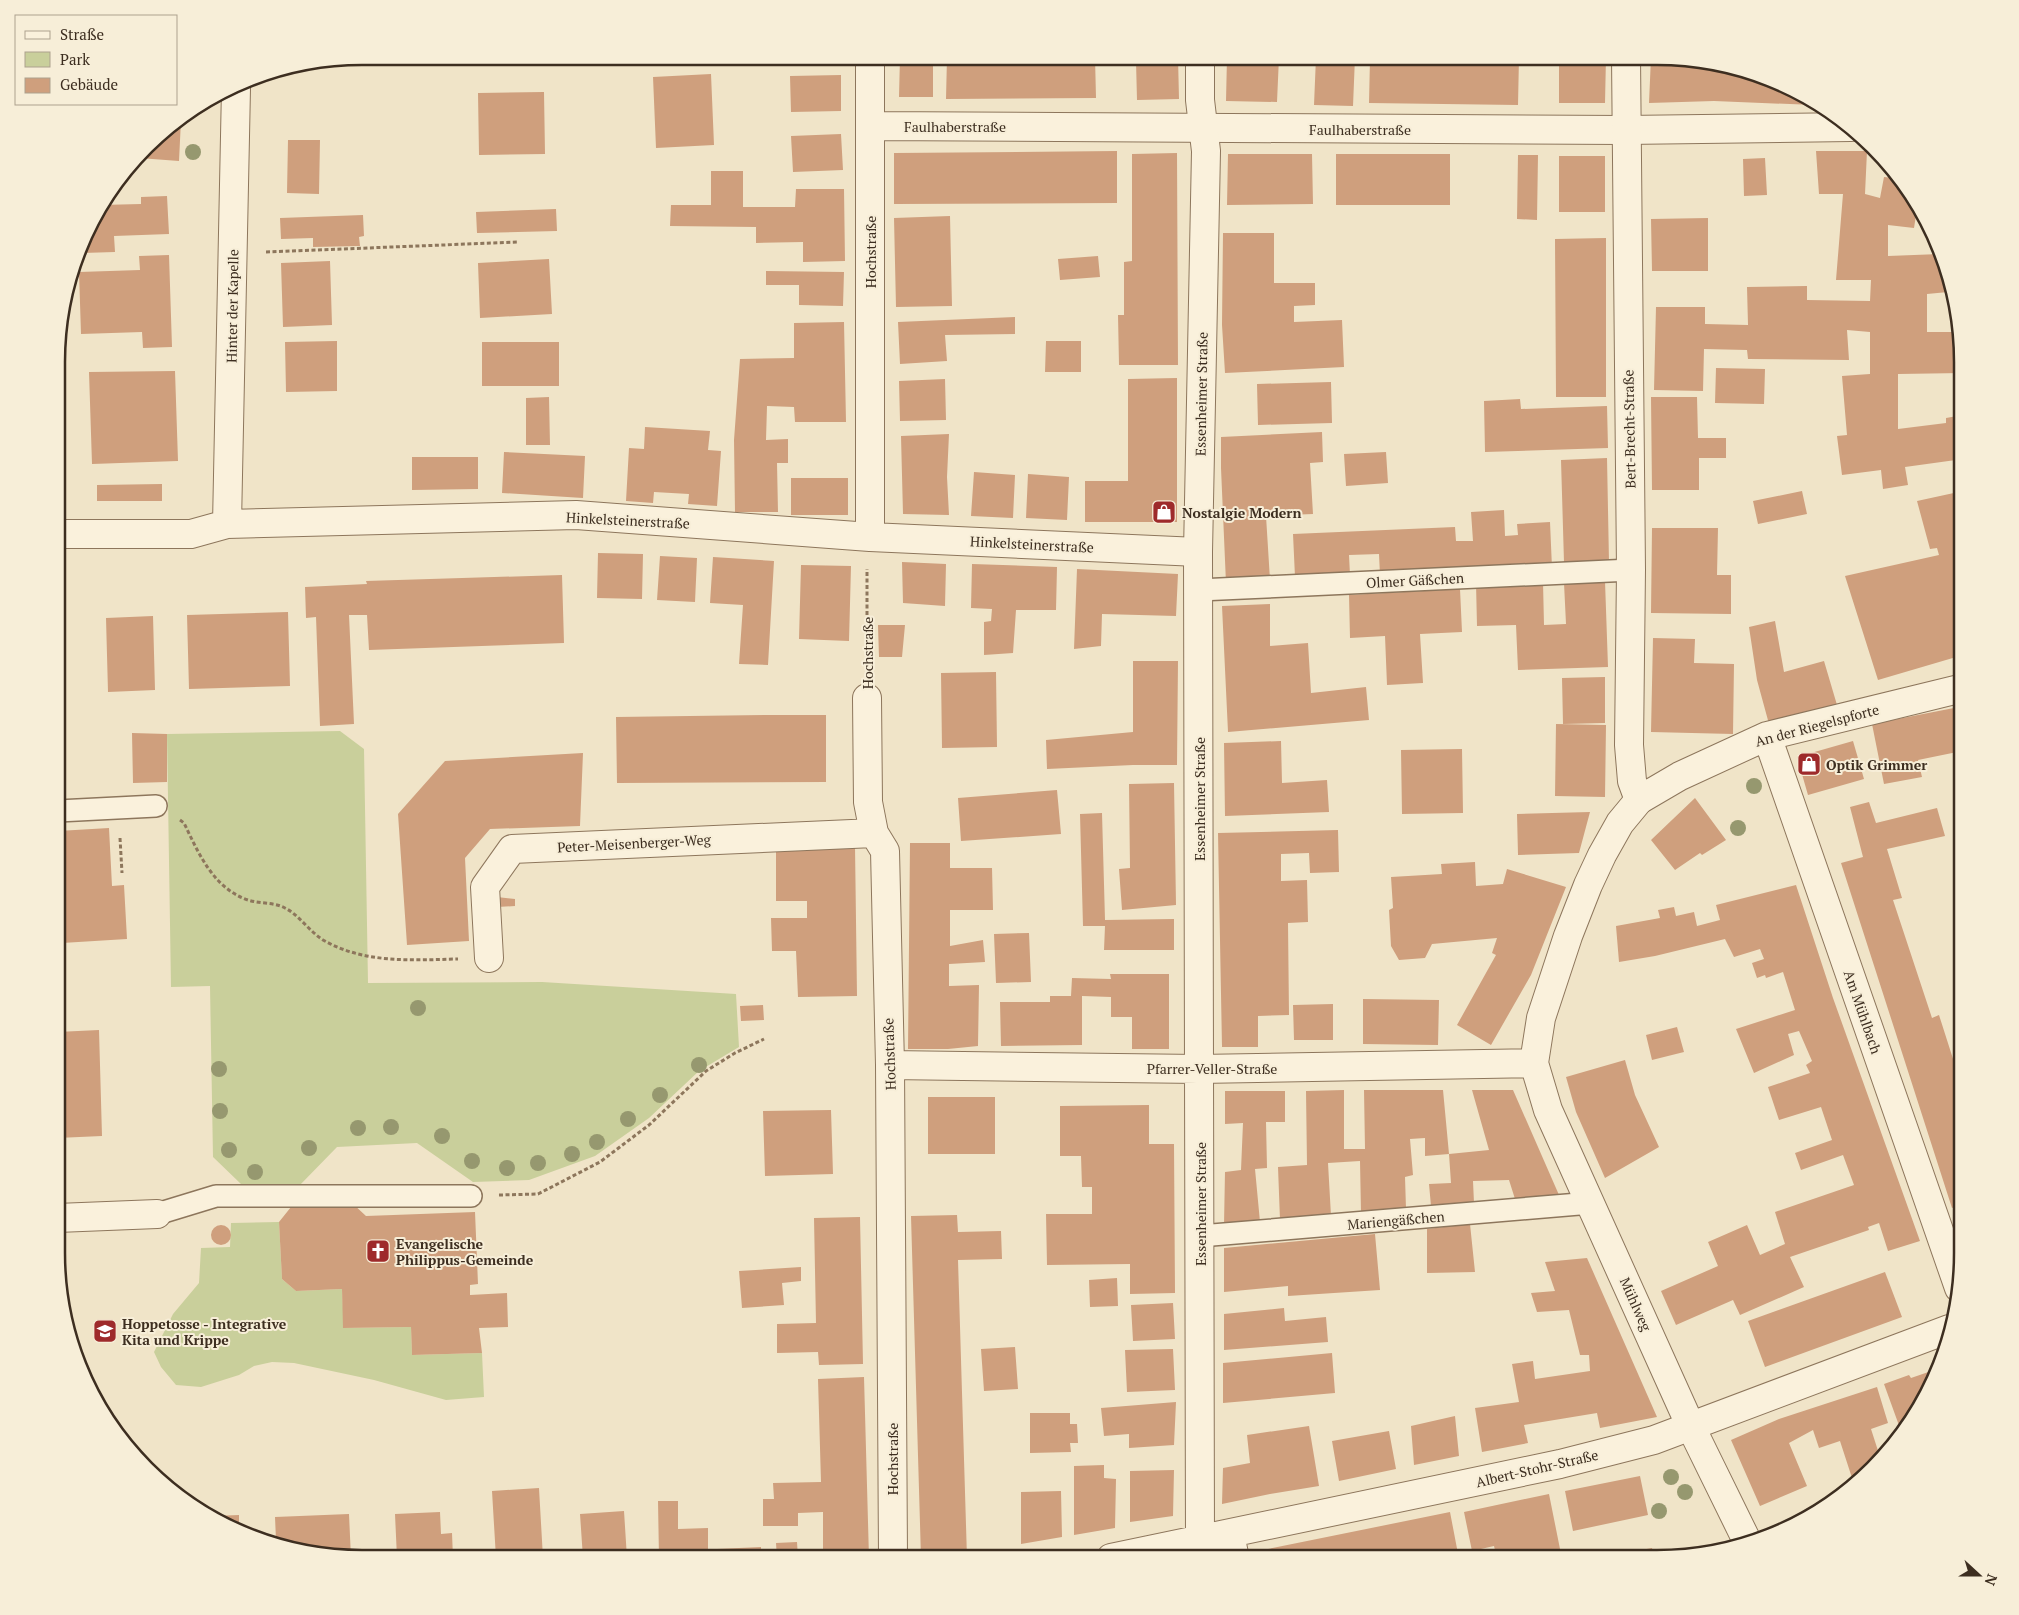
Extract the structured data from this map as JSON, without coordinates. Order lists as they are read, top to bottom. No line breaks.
{"streets":{"street":["Faulhaberstraße","Hochstraße","Hinter der Kapelle","Essenheimer Straße","Bert-Brecht-Straße","Hinkelsteinerstraße","An der Riegelspforte","Peter-Meisenberger-Weg","Am Mühlbach","Pfarrer-Veller-Straße","Mühlweg","Albert-Stohr-Straße"],"lane":["Olmer Gäßchen","Mariengäßchen"]},"crossings":[["Faulhaberstraße","Hochstraße"],["Faulhaberstraße","Essenheimer Straße"],["Faulhaberstraße","Bert-Brecht-Straße"],["Hochstraße","Hinkelsteinerstraße"],["Hochstraße","Peter-Meisenberger-Weg"],["Hochstraße","Pfarrer-Veller-Straße"],["Hinter der Kapelle","Hinkelsteinerstraße"],["Essenheimer Straße","Hinkelsteinerstraße"],["Essenheimer Straße","Olmer Gäßchen"],["Essenheimer Straße","Pfarrer-Veller-Straße"],["Essenheimer Straße","Mariengäßchen"],["Essenheimer Straße","Albert-Stohr-Straße"],["Bert-Brecht-Straße","Olmer Gäßchen"],["Bert-Brecht-Straße","An der Riegelspforte"],["An der Riegelspforte","Am Mühlbach"],["An der Riegelspforte","Pfarrer-Veller-Straße"],["An der Riegelspforte","Mühlweg"],["Pfarrer-Veller-Straße","Mühlweg"],["Mariengäßchen","Mühlweg"],["Mühlweg","Albert-Stohr-Straße"]],"places":{"shop":["Nostalgie Modern","Optik Grimmer"],"church":["Evangelische Philippus-Gemeinde"],"school or university":["Hoppetosse - Integrative Kita und Krippe"]},"legend":["Straße","Park","Gebäude"],"north":"right"}
